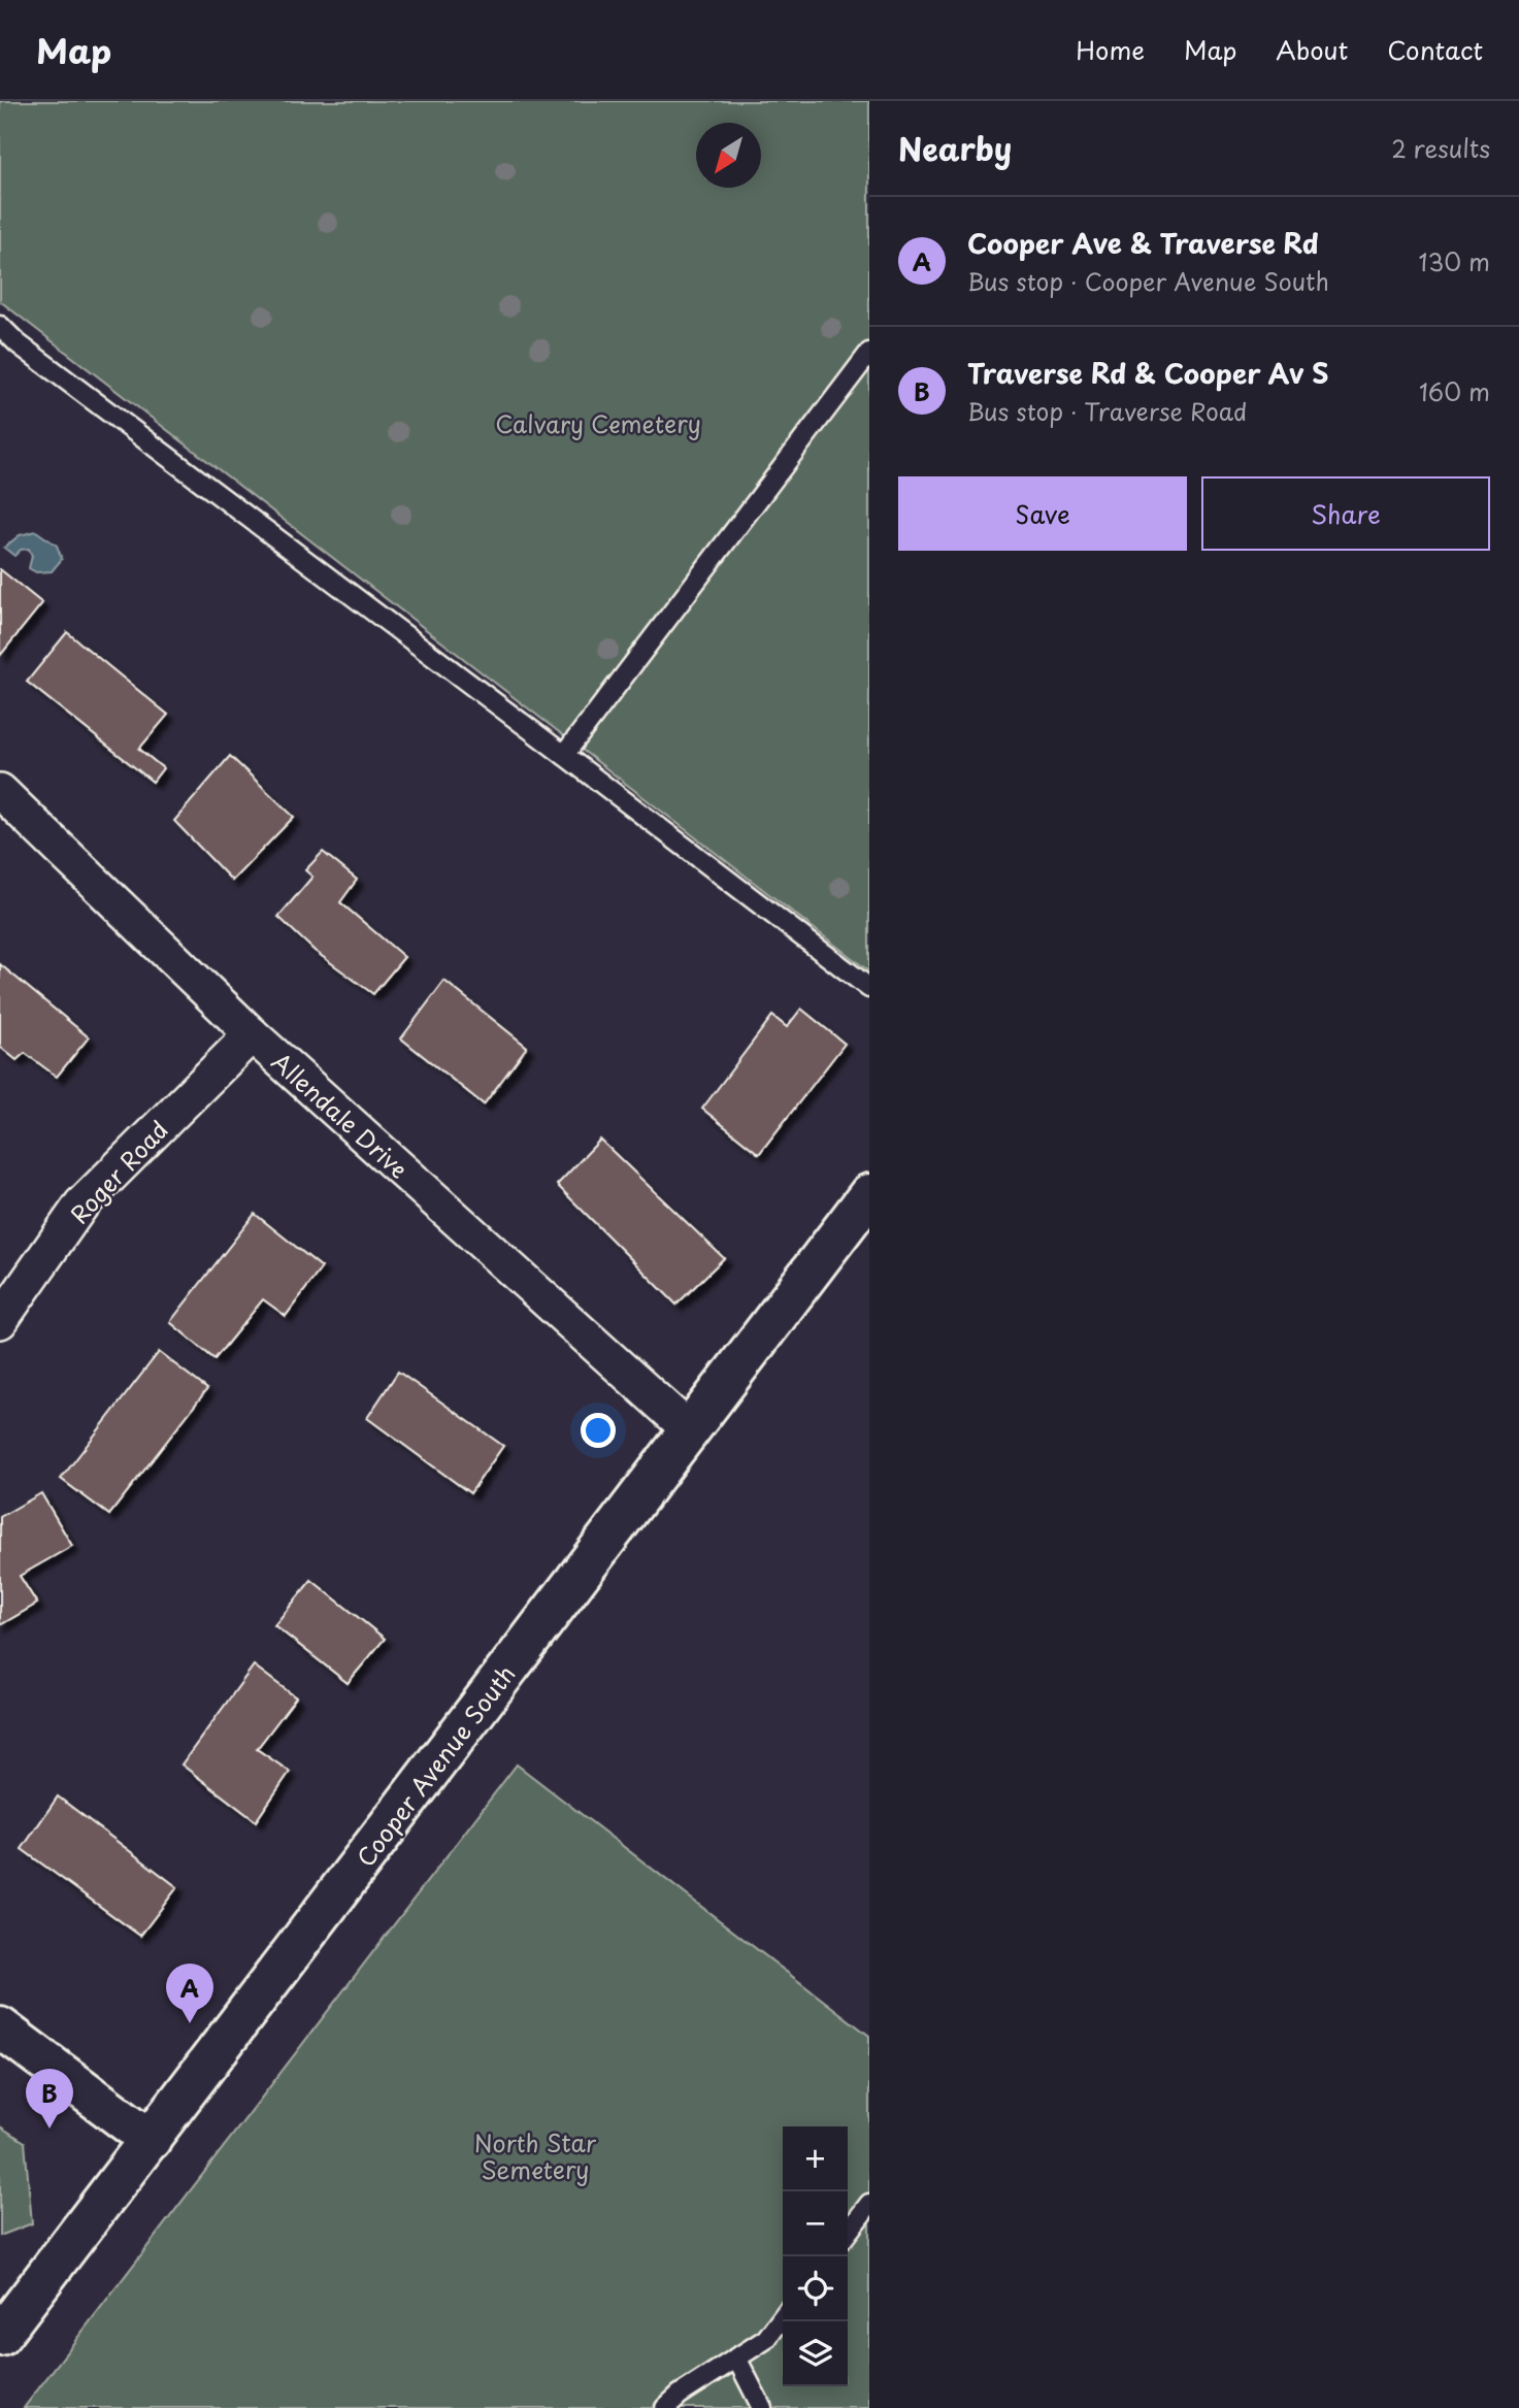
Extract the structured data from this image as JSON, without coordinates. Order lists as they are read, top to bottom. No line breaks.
{"streets":{"street":["Allendale Drive","Roger Road","Cooper Avenue South"]},"crossings":[["Allendale Drive","Roger Road"],["Allendale Drive","Cooper Avenue South"]],"parks":["Calvary Cemetery","North Star Semetery"],"north":"bottom left","page":{"header":"Map","nav":["Home","Map","About","Contact"],"heading":["Nearby","2 results"],"list":[{"mark":"A","name":"Cooper Ave & Traverse Rd","note":"Bus stop · Cooper Avenue South","value":"130 m"},{"mark":"B","name":"Traverse Rd & Cooper Av S","note":"Bus stop · Traverse Road","value":"160 m"}],"buttons":["Save","Share"],"pins":["A","B"],"map_buttons":["+","−"]}}
